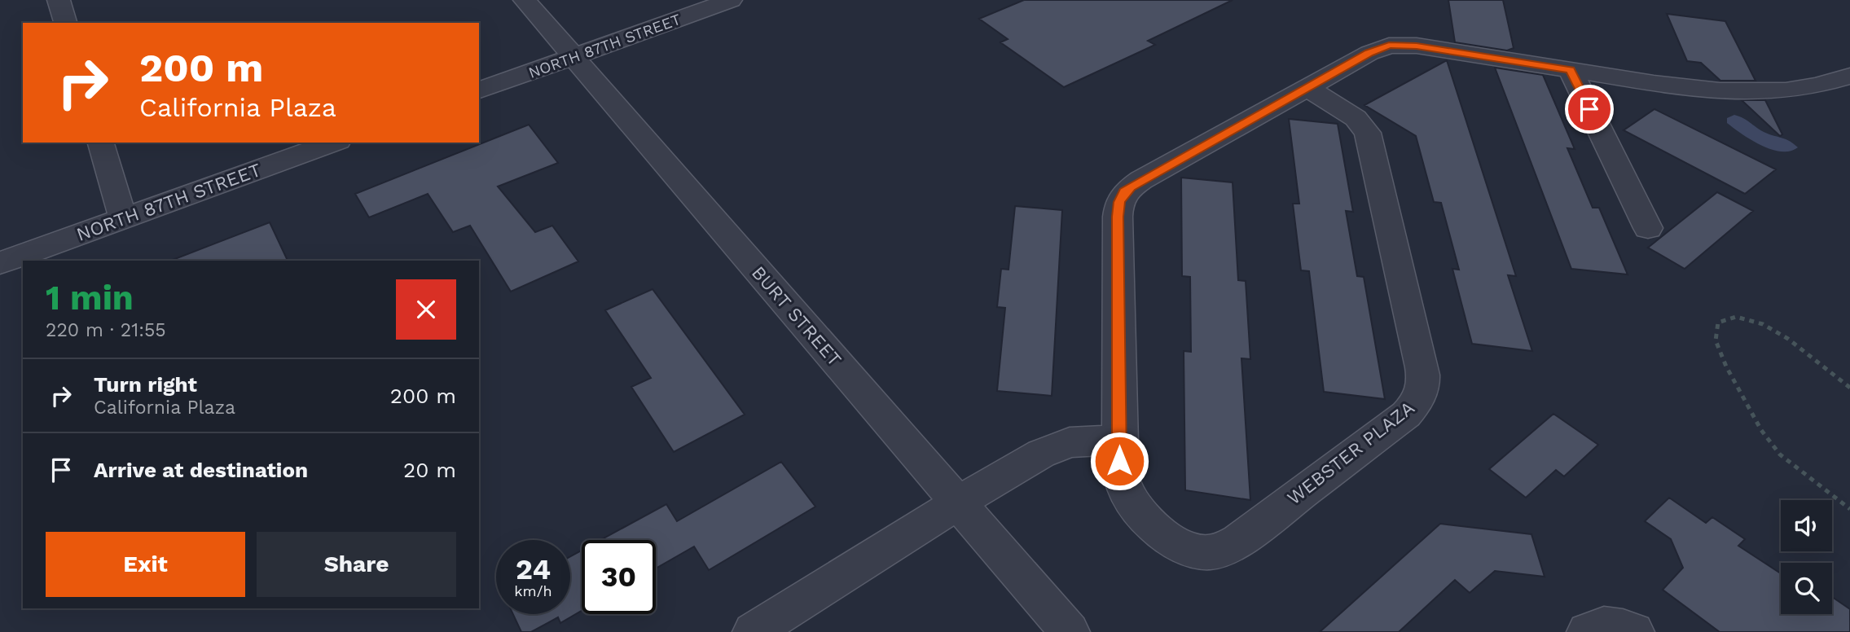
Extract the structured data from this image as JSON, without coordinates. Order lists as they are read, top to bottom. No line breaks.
{"streets":{"street":["NORTH 87TH STREET","BURT STREET","WEBSTER PLAZA"]},"crossings":[["NORTH 87TH STREET","BURT STREET"]],"page":{"turn":["200 m","California Plaza"],"heading":["1 min","220 m · 21:55"],"list":[{"name":"Turn right","note":"California Plaza","value":"200 m"},{"name":"Arrive at destination","value":"20 m"}],"buttons":["Exit","Share"],"speed":"24 km/h","limit":"30"}}
